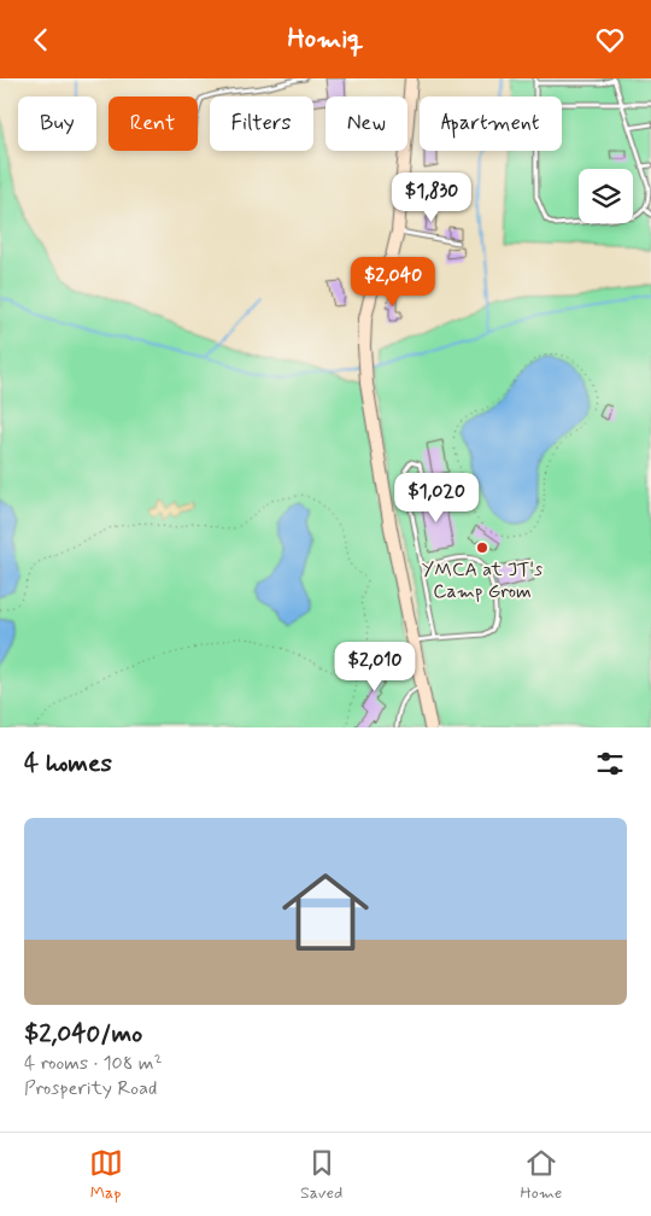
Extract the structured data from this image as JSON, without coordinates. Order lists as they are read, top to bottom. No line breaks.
{"places":["YMCA at JT's Camp Grom"],"page":{"header":"Homiq","chip":["Buy","Rent","Filters","New","Apartment"],"price":["$1,830","$2,040","$1,020","$2,010"],"heading":"4 homes","list":[{"name":"$2,040/mo","note":"4 rooms · 108 m² · Prosperity Road"}],"tabs":["Map","Saved","Home"]}}
